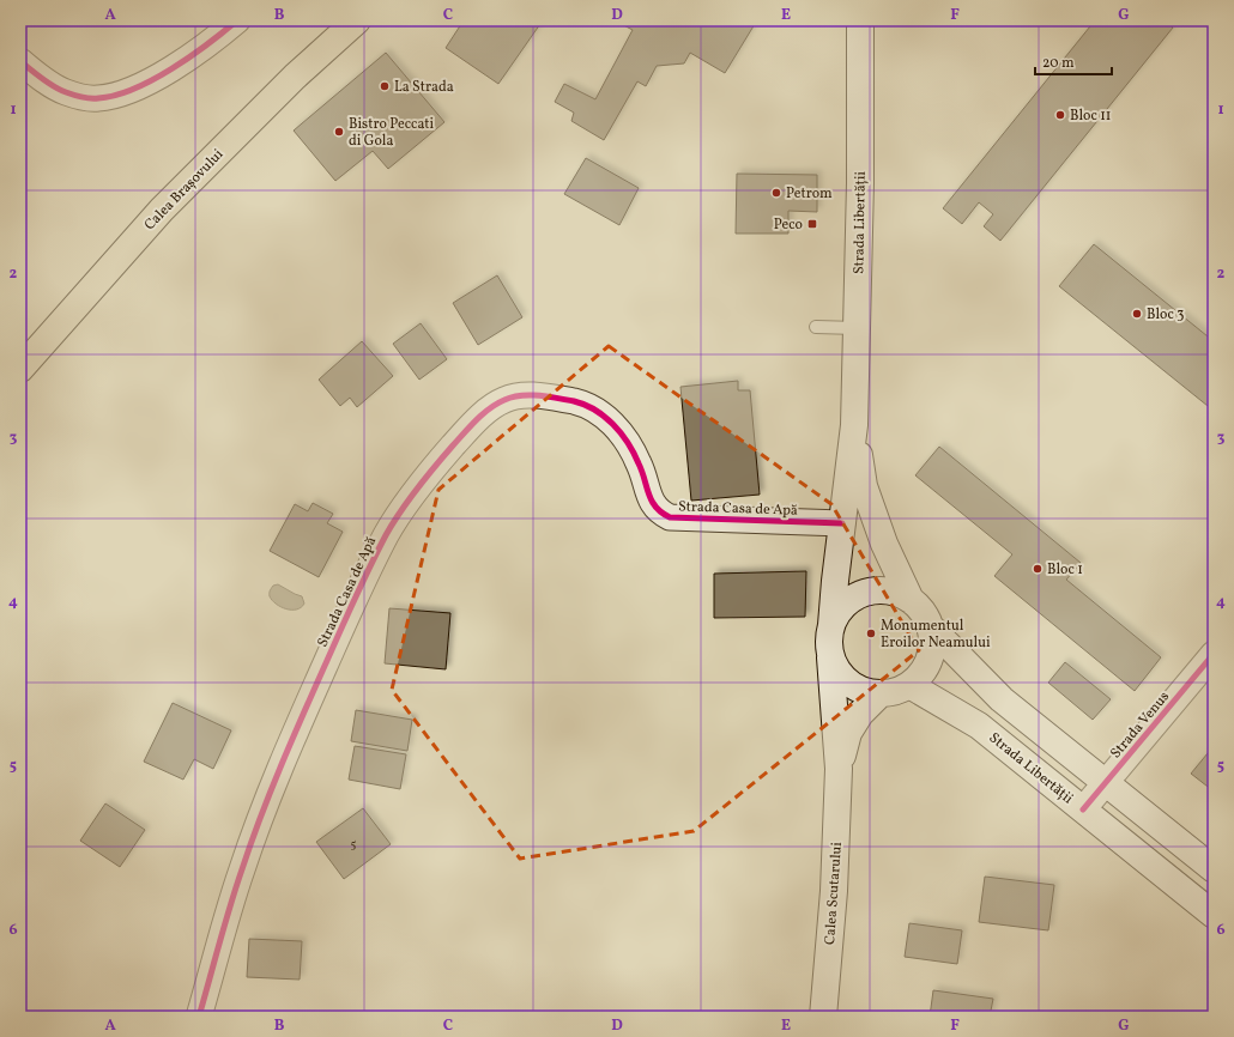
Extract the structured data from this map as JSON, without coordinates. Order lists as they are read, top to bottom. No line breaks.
{"streets":{"highway":["Calea Brașovului"],"main road":["Strada Libertății","Calea Scutarului"],"street":["Strada Casa de Apă","Strada Venus"]},"crossings":[["Strada Libertății","Strada Casa de Apă"],["Strada Libertății","Strada Venus"],["Strada Libertății","Calea Scutarului"]],"places":{"other":["La Strada","Bloc 11","Bistro Peccati di Gola","Petrom","Bloc 3","Bloc 1","Monumentul Eroilor Neamului"],"transit":["Peco"]},"house_numbers":["5"],"scale_bar":"20 m","grid":{"columns":["A","B","C","D","E","F","G"],"rows":["1","2","3","4","5","6"]}}
